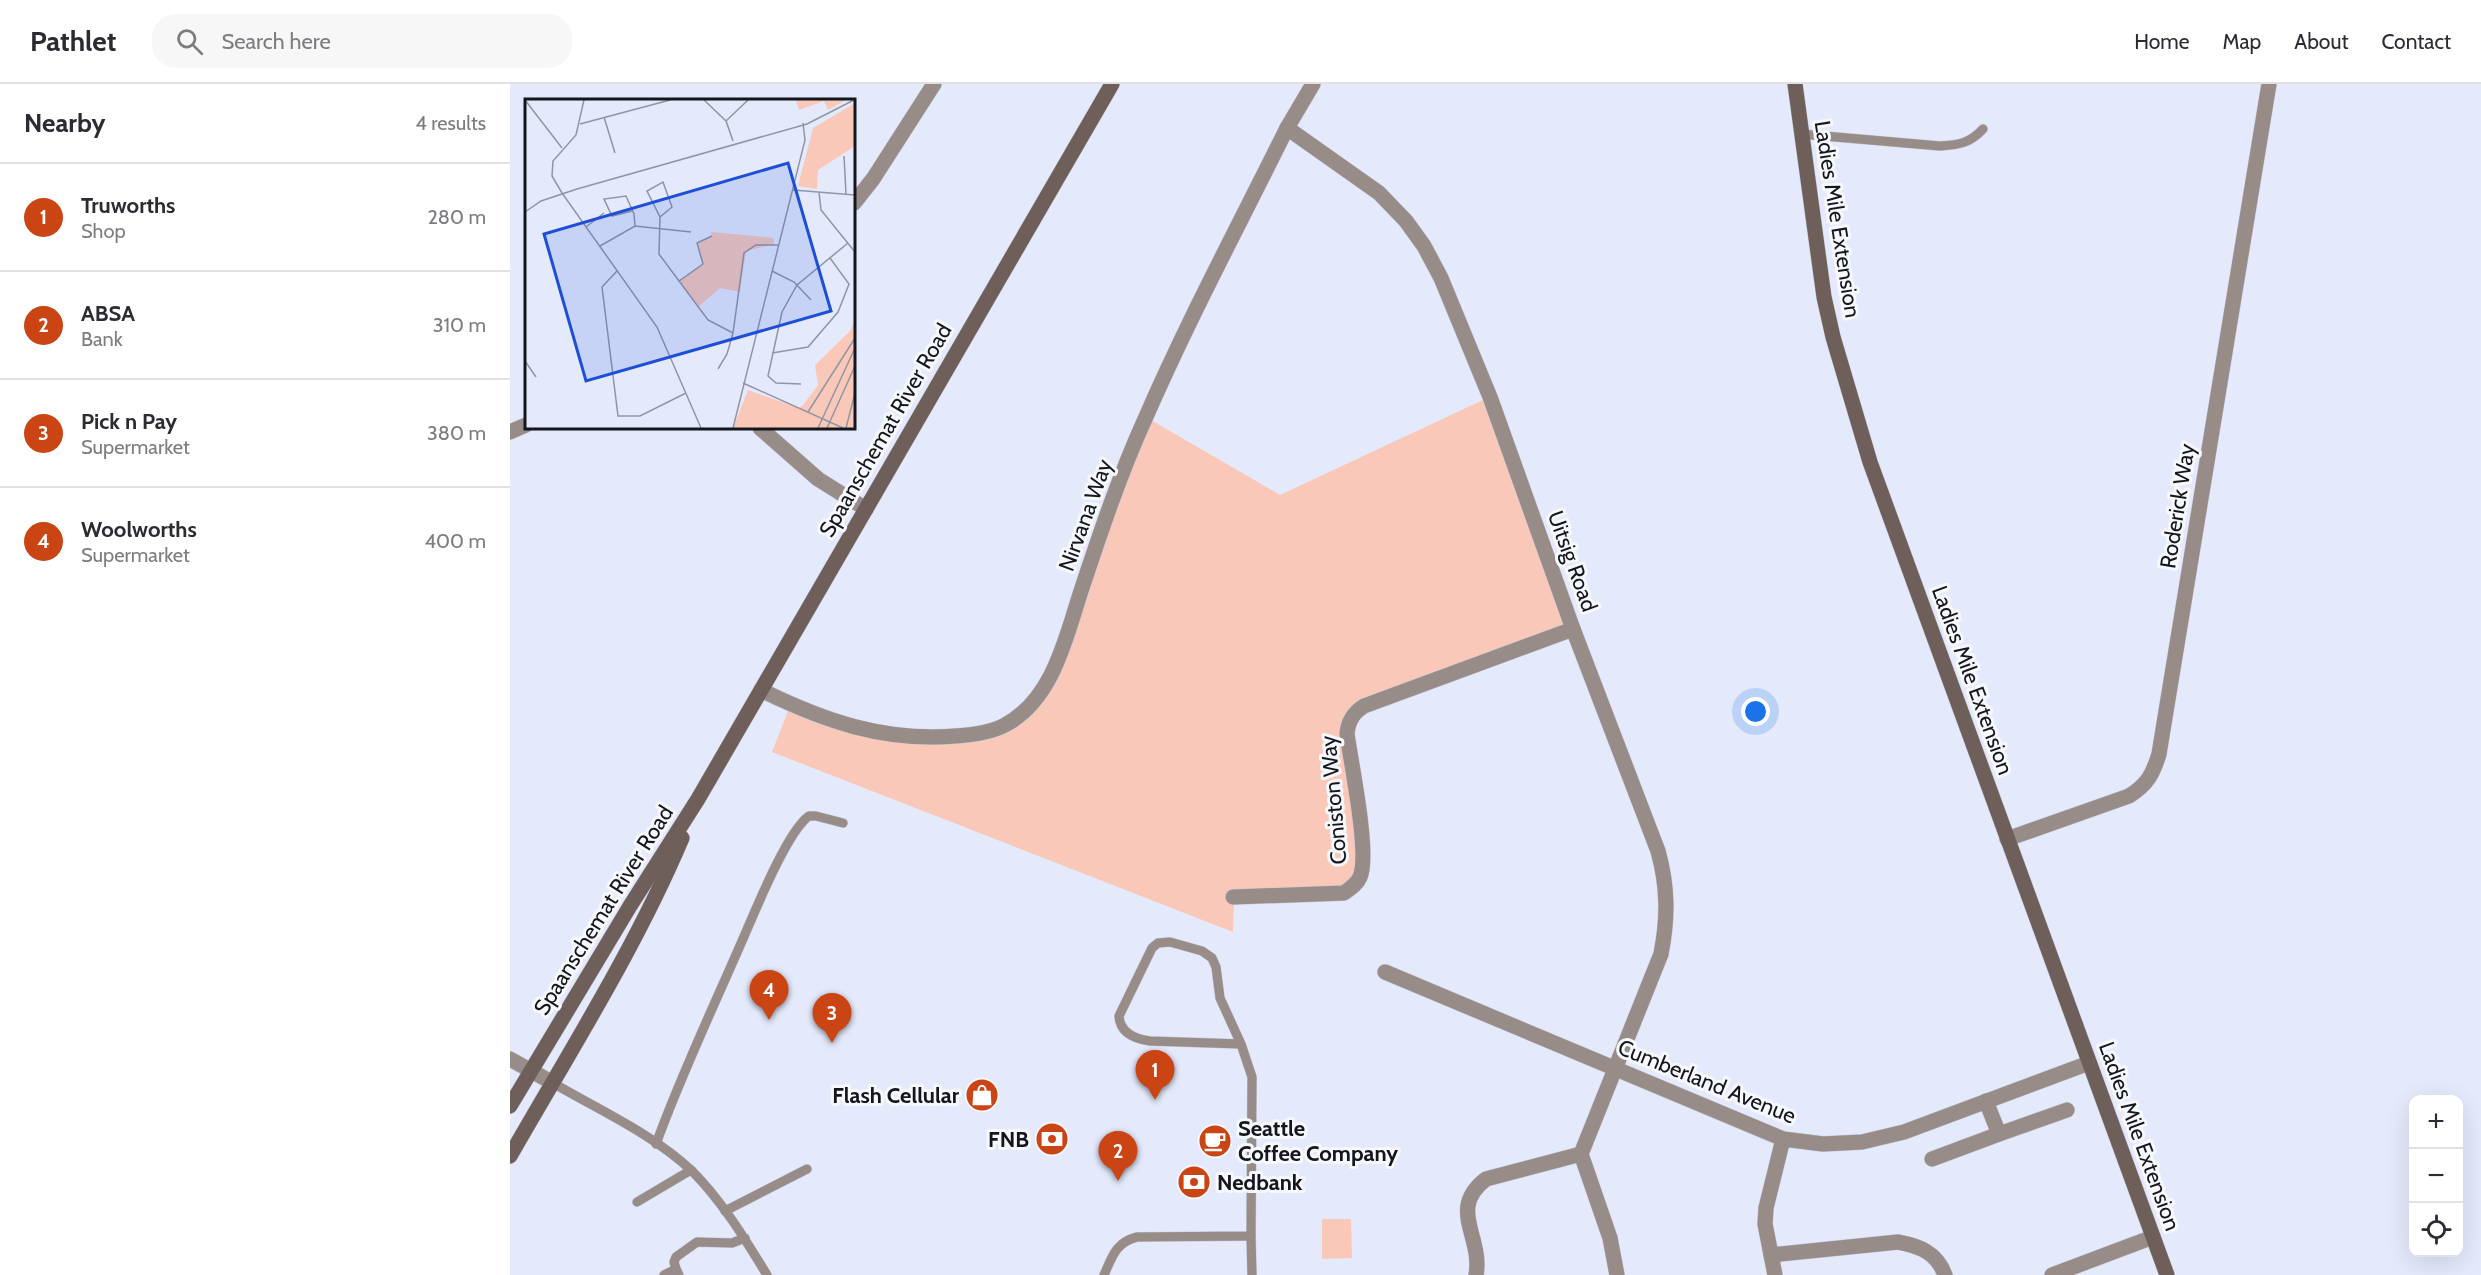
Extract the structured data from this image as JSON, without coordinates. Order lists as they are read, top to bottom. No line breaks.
{"streets":{"main road":["Ladies Mile Extension","Spaanschemat River Road"],"street":["Roderick Way","Nirvana Way","Uitsig Road","Coniston Way","Cumberland Avenue"]},"crossings":[["Ladies Mile Extension","Roderick Way"],["Ladies Mile Extension","Cumberland Avenue"],["Spaanschemat River Road","Nirvana Way"],["Nirvana Way","Uitsig Road"],["Uitsig Road","Coniston Way"],["Uitsig Road","Cumberland Avenue"]],"places":{"shop":["Flash Cellular"],"bank":["FNB","Nedbank"],"cafe":["Seattle Coffee Company"]},"page":{"header":"Pathlet","search":"Search here","nav":["Home","Map","About","Contact"],"heading":["Nearby","4 results"],"list":[{"mark":"1","name":"Truworths","note":"Shop","value":"280 m"},{"mark":"2","name":"ABSA","note":"Bank","value":"310 m"},{"mark":"3","name":"Pick n Pay","note":"Supermarket","value":"380 m"},{"mark":"4","name":"Woolworths","note":"Supermarket","value":"400 m"}],"pins":["4","3","1","2"],"map_buttons":["+","−"]}}
